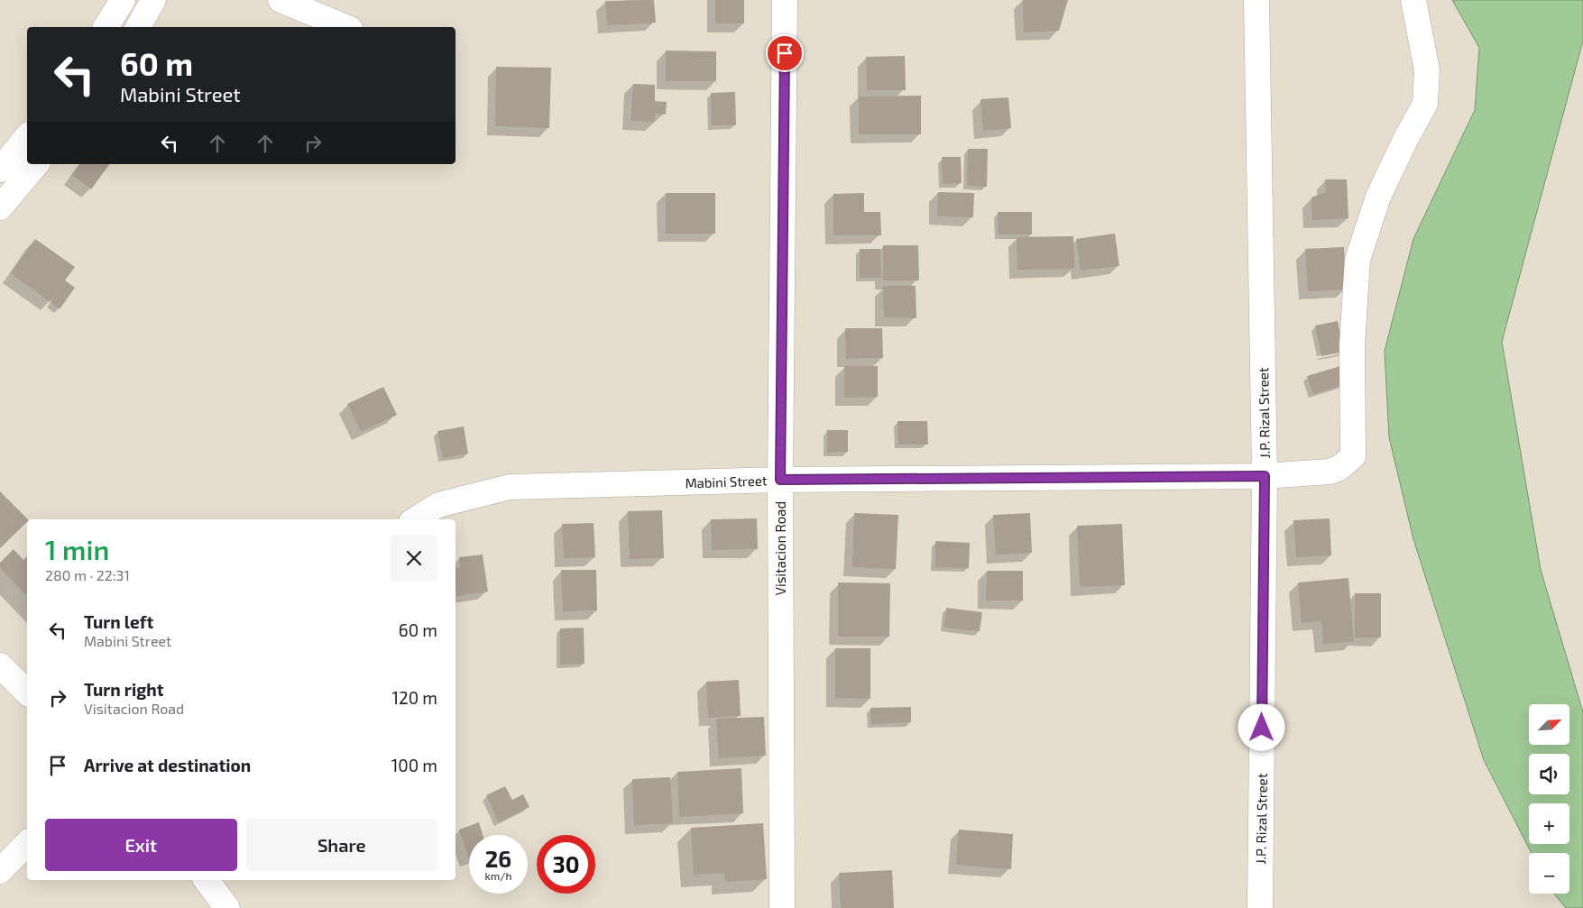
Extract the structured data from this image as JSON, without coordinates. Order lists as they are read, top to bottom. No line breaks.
{"streets":{"street":["J.P. Rizal Street","Mabini Street","Visitacion Road"]},"crossings":[["J.P. Rizal Street","Mabini Street"],["Mabini Street","Visitacion Road"]],"north":"top right","page":{"turn":["60 m","Mabini Street"],"heading":["1 min","280 m · 22:31"],"list":[{"name":"Turn left","note":"Mabini Street","value":"60 m"},{"name":"Turn right","note":"Visitacion Road","value":"120 m"},{"name":"Arrive at destination","value":"100 m"}],"map_buttons":["+","−"],"buttons":["Exit","Share"],"speed":"26 km/h","limit":"30"}}
